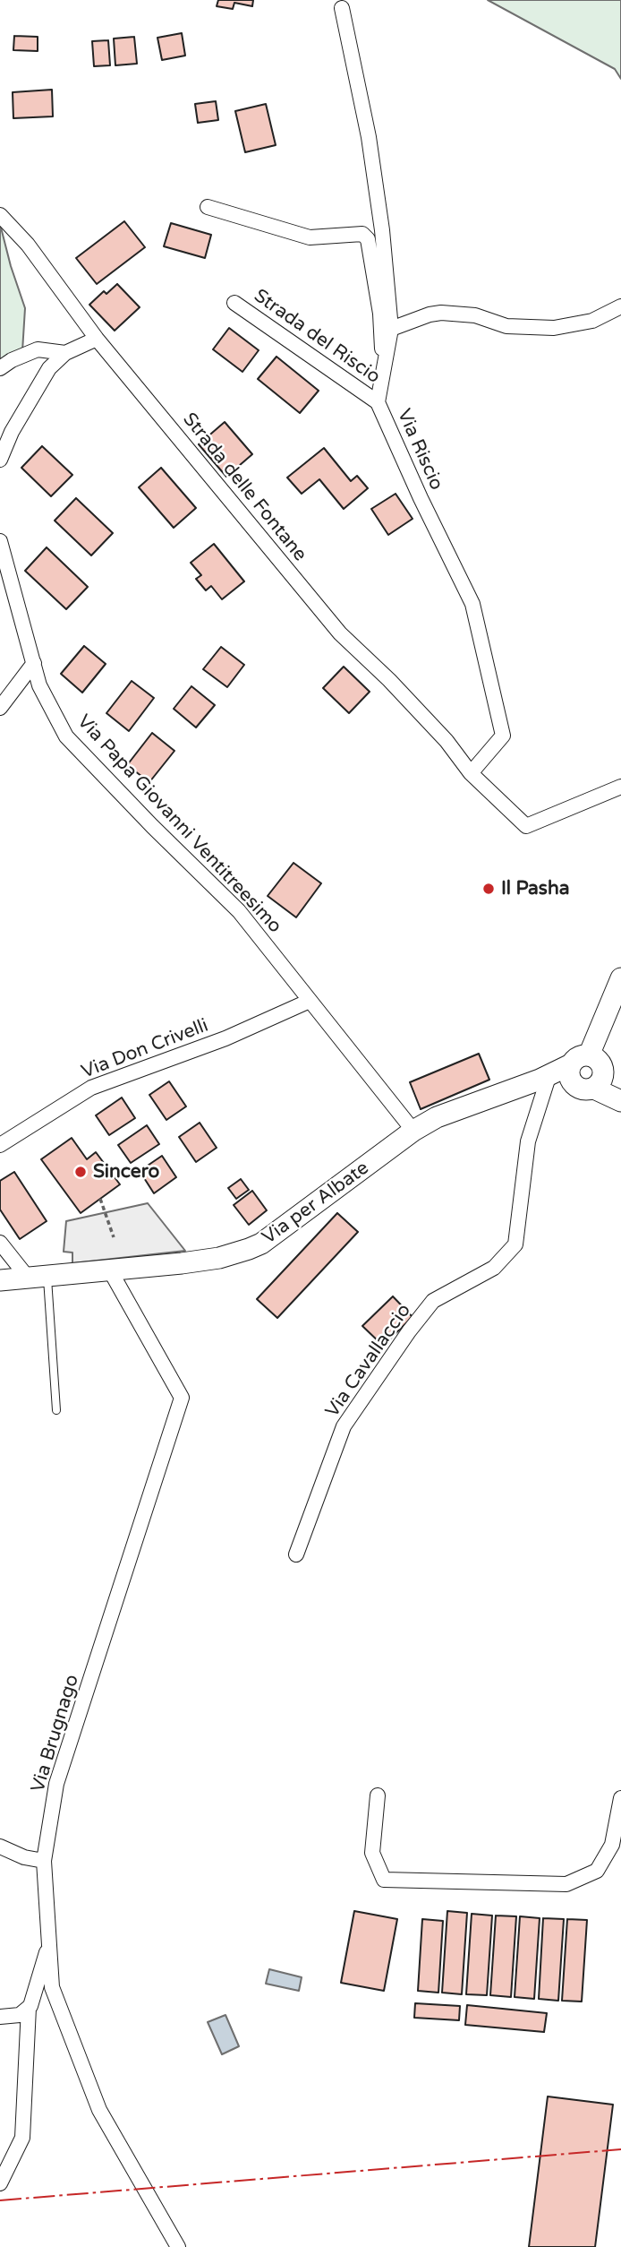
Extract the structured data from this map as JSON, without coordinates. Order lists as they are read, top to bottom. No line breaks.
{"streets":{"street":["Strada del Riscio","Via Riscio","Strada delle Fontane","Via Papa Giovanni Ventitreesimo","Via Don Crivelli","Via per Albate","Via Cavallaccio","Via Brugnago"]},"crossings":[["Strada del Riscio","Via Riscio"],["Via Riscio","Strada delle Fontane"],["Via Papa Giovanni Ventitreesimo","Via Don Crivelli"],["Via Papa Giovanni Ventitreesimo","Via per Albate"],["Via per Albate","Via Cavallaccio"],["Via per Albate","Via Brugnago"]],"places":["Il Pasha","Sincero"]}
